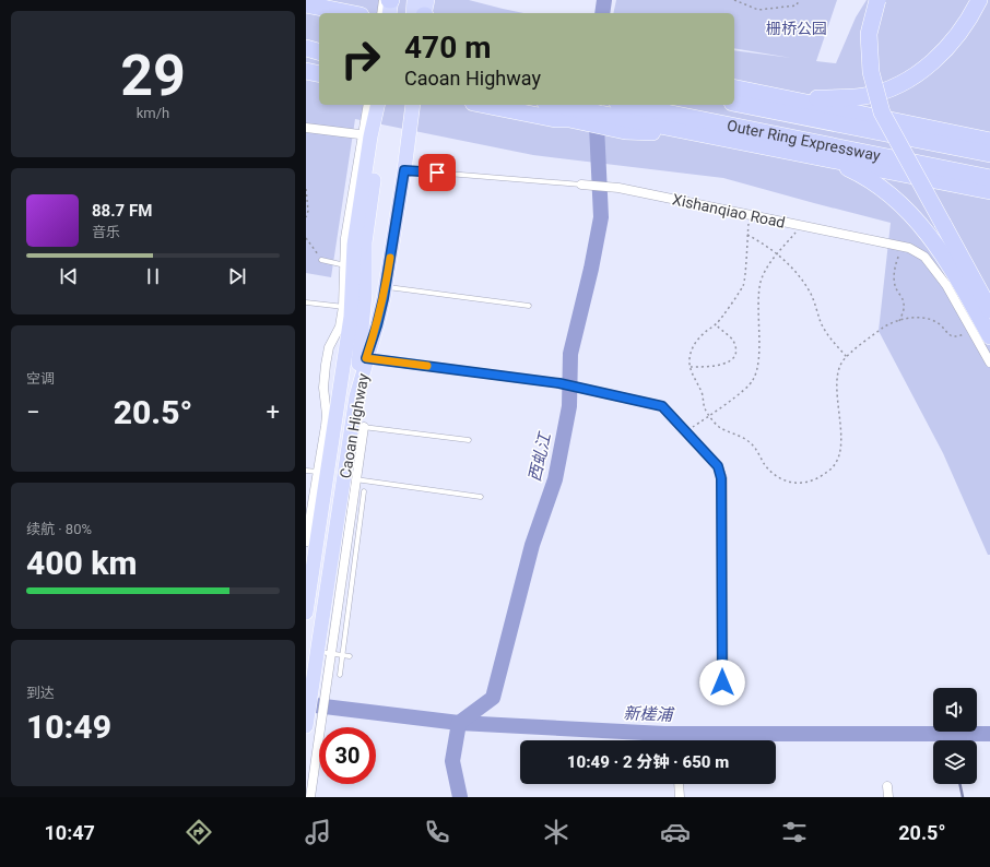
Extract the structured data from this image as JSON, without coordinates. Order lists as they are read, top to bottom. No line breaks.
{"streets":{"highway":["Outer Ring Expressway","Caoan Highway"],"street":["Xishanqiao Road"]},"crossings":[["Xishanqiao Road","Caoan Highway"]],"water":["西虬江","新槎浦"],"parks":["栅桥公园"],"page":{"tile":[["29","km/h"],"空调",["续航 · 80%","400 km"],["到达","10:49"]],"turn":["470 m","Caoan Highway"],"song":["88.7 FM","音乐"],"heat":["−","20.5°","+"],"limit":"30","trip":"10:49 · 2 分钟 · 650 m","tabs":["10:47","20.5°"]}}
